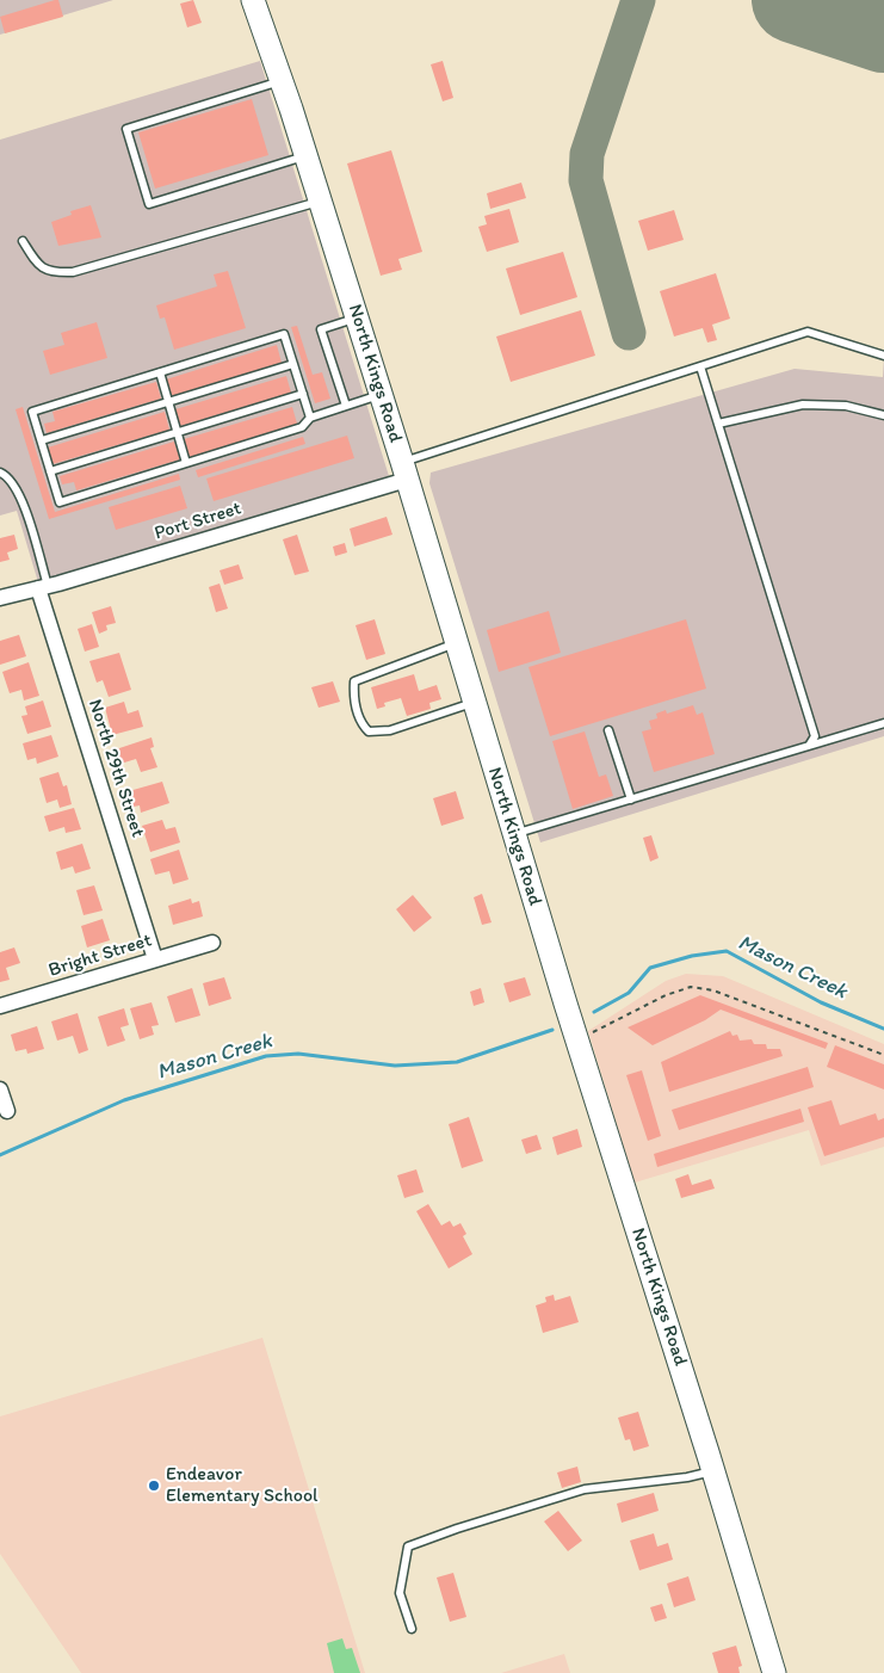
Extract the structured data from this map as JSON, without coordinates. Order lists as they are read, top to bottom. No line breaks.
{"streets":{"main road":["North Kings Road"],"street":["Port Street","North 29th Street","Bright Street"]},"crossings":[["North Kings Road","Port Street"],["Port Street","North 29th Street"],["North 29th Street","Bright Street"]],"water":["Mason Creek"],"places":["Endeavor Elementary School"]}
